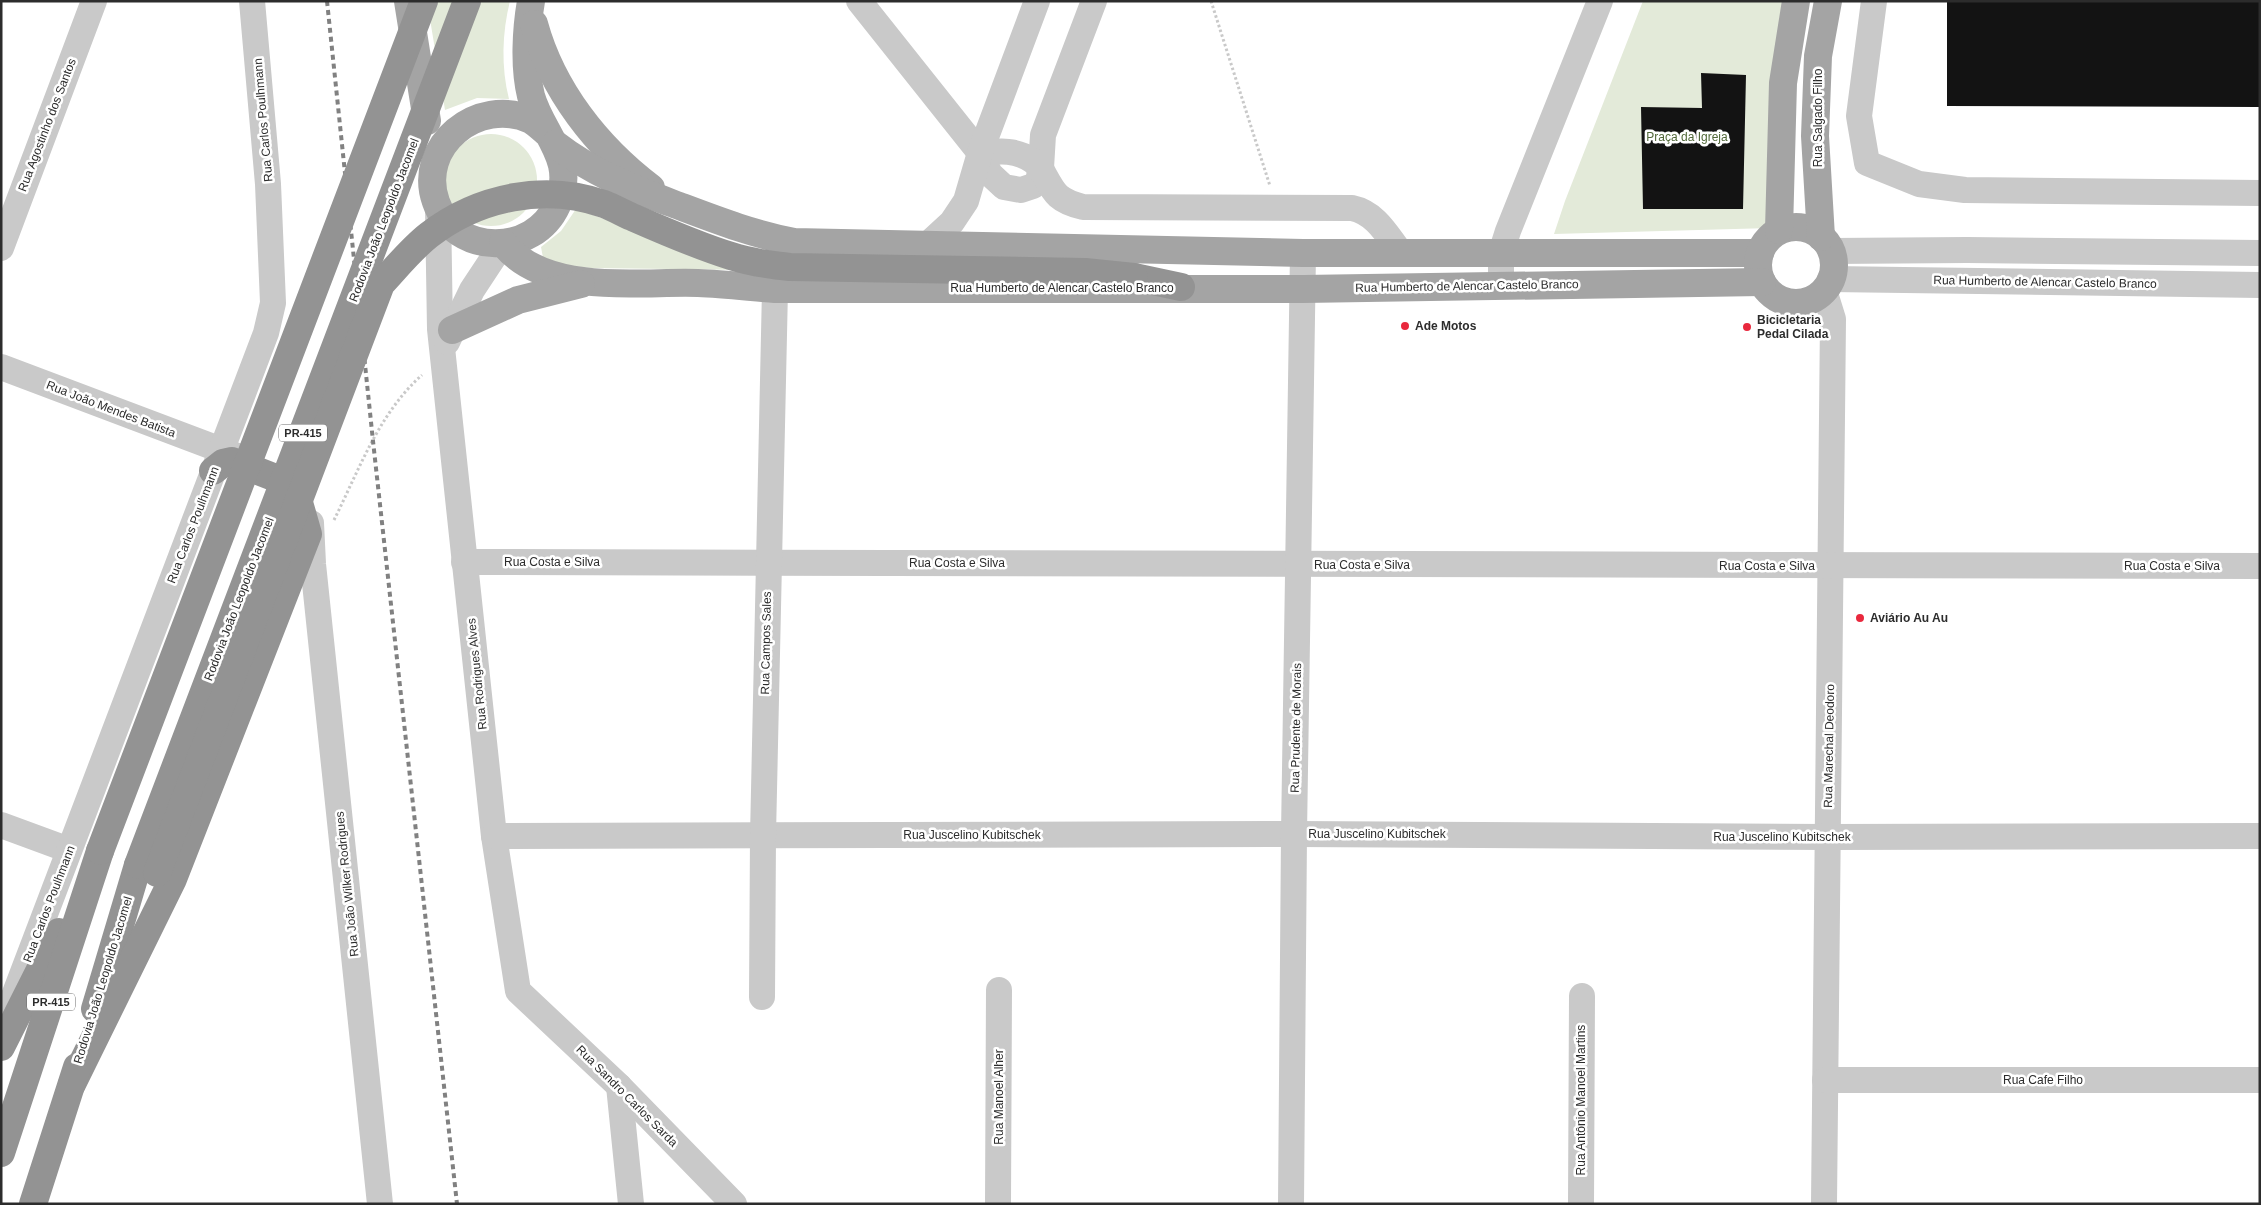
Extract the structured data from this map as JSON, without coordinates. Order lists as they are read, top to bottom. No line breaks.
{"streets":{"highway":["Rodovia João Leopoldo Jacomel","PR-415"],"main road":["Rua Salgado Filho","Rua Humberto de Alencar Castelo Branco"],"street":["Rua Carlos Poulhmann","Rua Agostinho dos Santos","Rua João Mendes Batista","Rua Costa e Silva","Rua Campos Sales","Rua Rodrigues Alves","Rua Prudente de Morais","Rua Marechal Deodoro","Rua Juscelino Kubitschek","Rua João Wilker Rodrigues","Rua Cafe Filho","Rua Sandro Carlos Sarda","Rua Manoel Alher","Rua Antônio Manoel Martins"]},"crossings":[["Rua Salgado Filho","Rua Humberto de Alencar Castelo Branco"],["Rua Salgado Filho","Rua Marechal Deodoro"],["Rua Carlos Poulhmann","Rua João Mendes Batista"],["Rua Humberto de Alencar Castelo Branco","Rua Campos Sales"],["Rua Humberto de Alencar Castelo Branco","Rua Rodrigues Alves"],["Rua Humberto de Alencar Castelo Branco","Rua Prudente de Morais"],["Rua Humberto de Alencar Castelo Branco","Rua Marechal Deodoro"],["Rua João Mendes Batista","Rua João Wilker Rodrigues"],["Rua Costa e Silva","Rua Campos Sales"],["Rua Costa e Silva","Rua Rodrigues Alves"],["Rua Costa e Silva","Rua Prudente de Morais"],["Rua Costa e Silva","Rua Marechal Deodoro"],["Rua Campos Sales","Rua Juscelino Kubitschek"],["Rua Rodrigues Alves","Rua Juscelino Kubitschek"],["Rua Rodrigues Alves","Rua Sandro Carlos Sarda"],["Rua Prudente de Morais","Rua Juscelino Kubitschek"],["Rua Marechal Deodoro","Rua Juscelino Kubitschek"],["Rua Marechal Deodoro","Rua Cafe Filho"]],"parks":["Praça da Igreja"],"places":["Ade Motos","Bicicletaria Pedal Cilada","Aviário Au Au"]}
